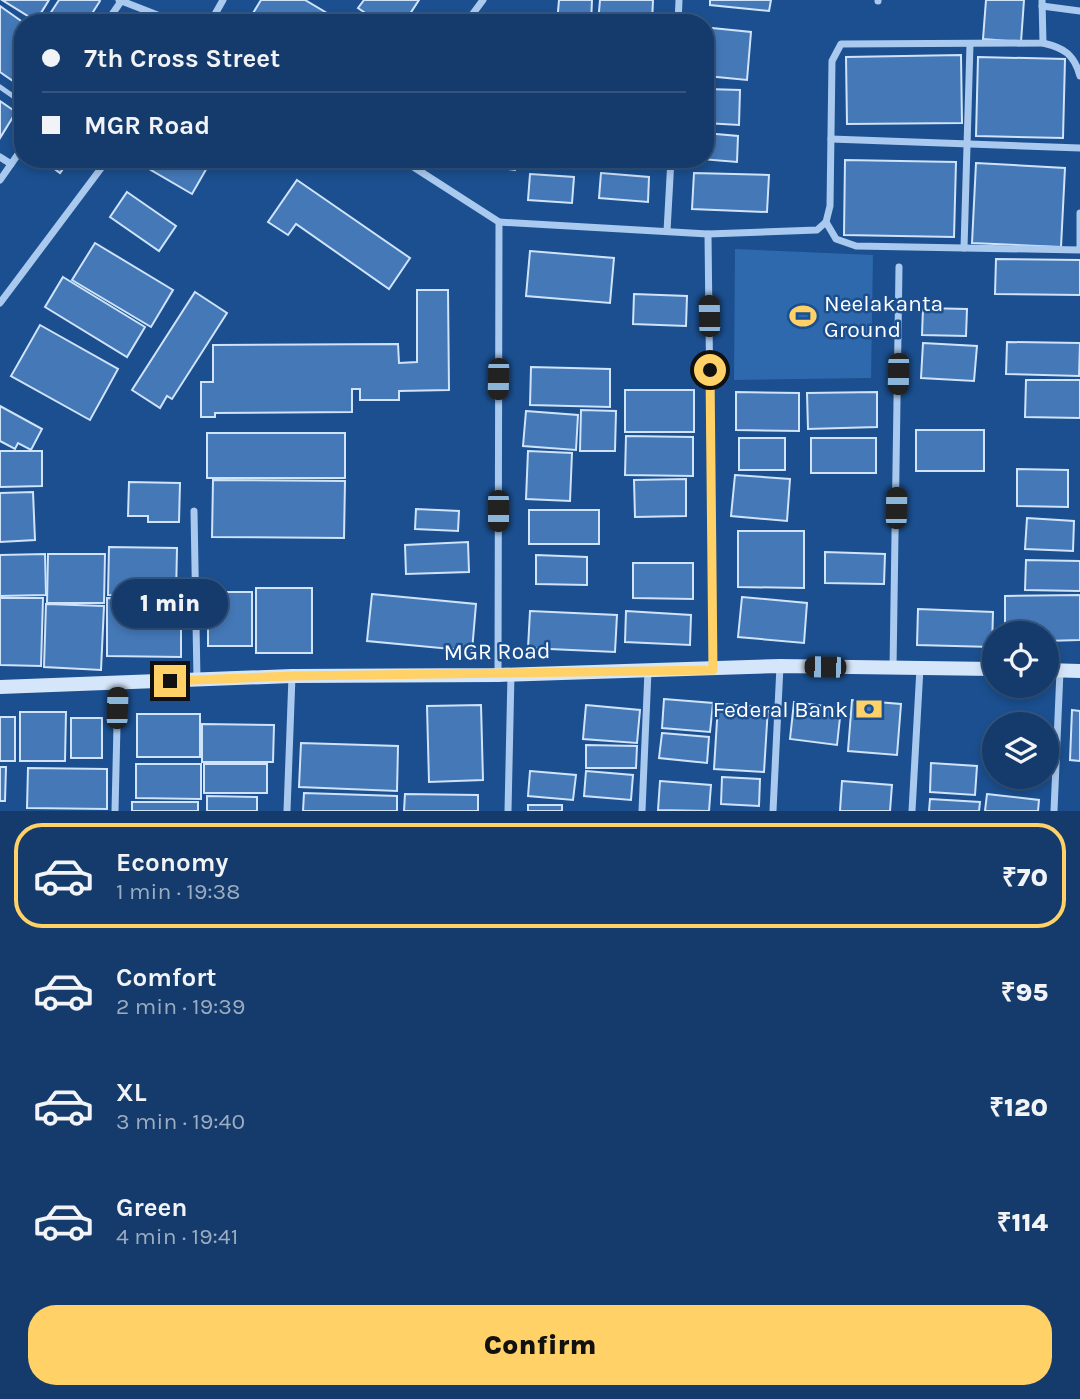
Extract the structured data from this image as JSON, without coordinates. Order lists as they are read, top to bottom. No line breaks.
{"streets":{"street":["MGR Road"]},"places":{"sports":["Neelakanta Ground"],"bank":["Federal Bank"]},"page":{"banner":["7th Cross Street","MGR Road"],"bubble":"1 min","list":[{"name":"Economy","note":"1 min · 19:38","value":"₹70"},{"name":"Comfort","note":"2 min · 19:39","value":"₹95"},{"name":"XL","note":"3 min · 19:40","value":"₹120"},{"name":"Green","note":"4 min · 19:41","value":"₹114"}],"buttons":"Confirm"}}
